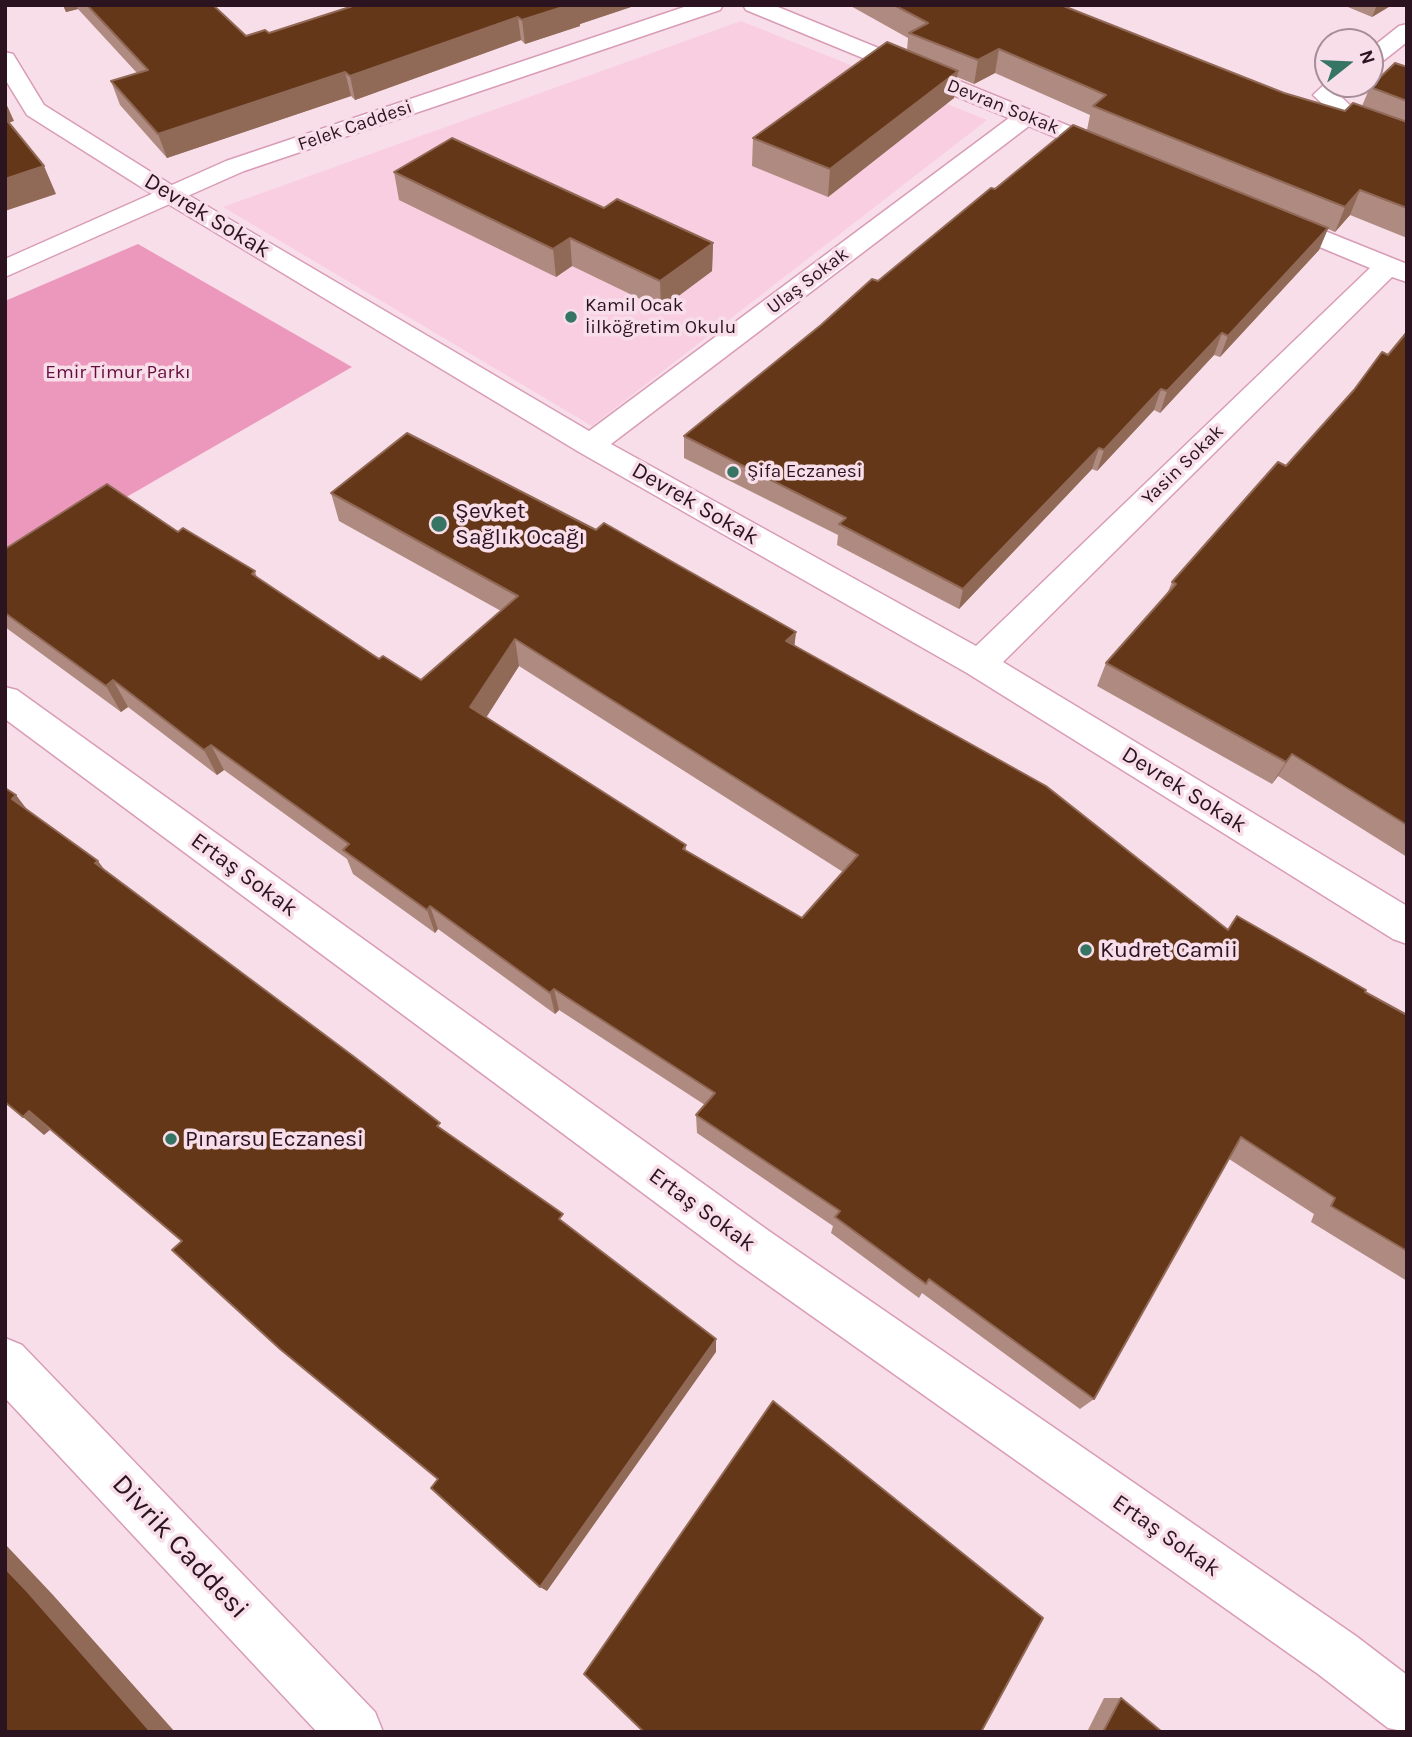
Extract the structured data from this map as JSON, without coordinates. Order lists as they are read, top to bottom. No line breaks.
{"streets":{"street":["Devran Sokak","Felek Caddesi","Devrek Sokak","Ulaş Sokak","Yasin Sokak","Ertaş Sokak","Divrik Caddesi"]},"crossings":[["Devran Sokak","Ulaş Sokak"],["Felek Caddesi","Devrek Sokak"],["Devrek Sokak","Ulaş Sokak"],["Devrek Sokak","Yasin Sokak"]],"parks":["Emir Timur Parkı"],"places":["Kamil Ocak İilköğretim Okulu","Şifa Eczanesi","Şevket Sağlık Ocağı","Kudret Camii","Pınarsu Eczanesi"],"north":"right"}
